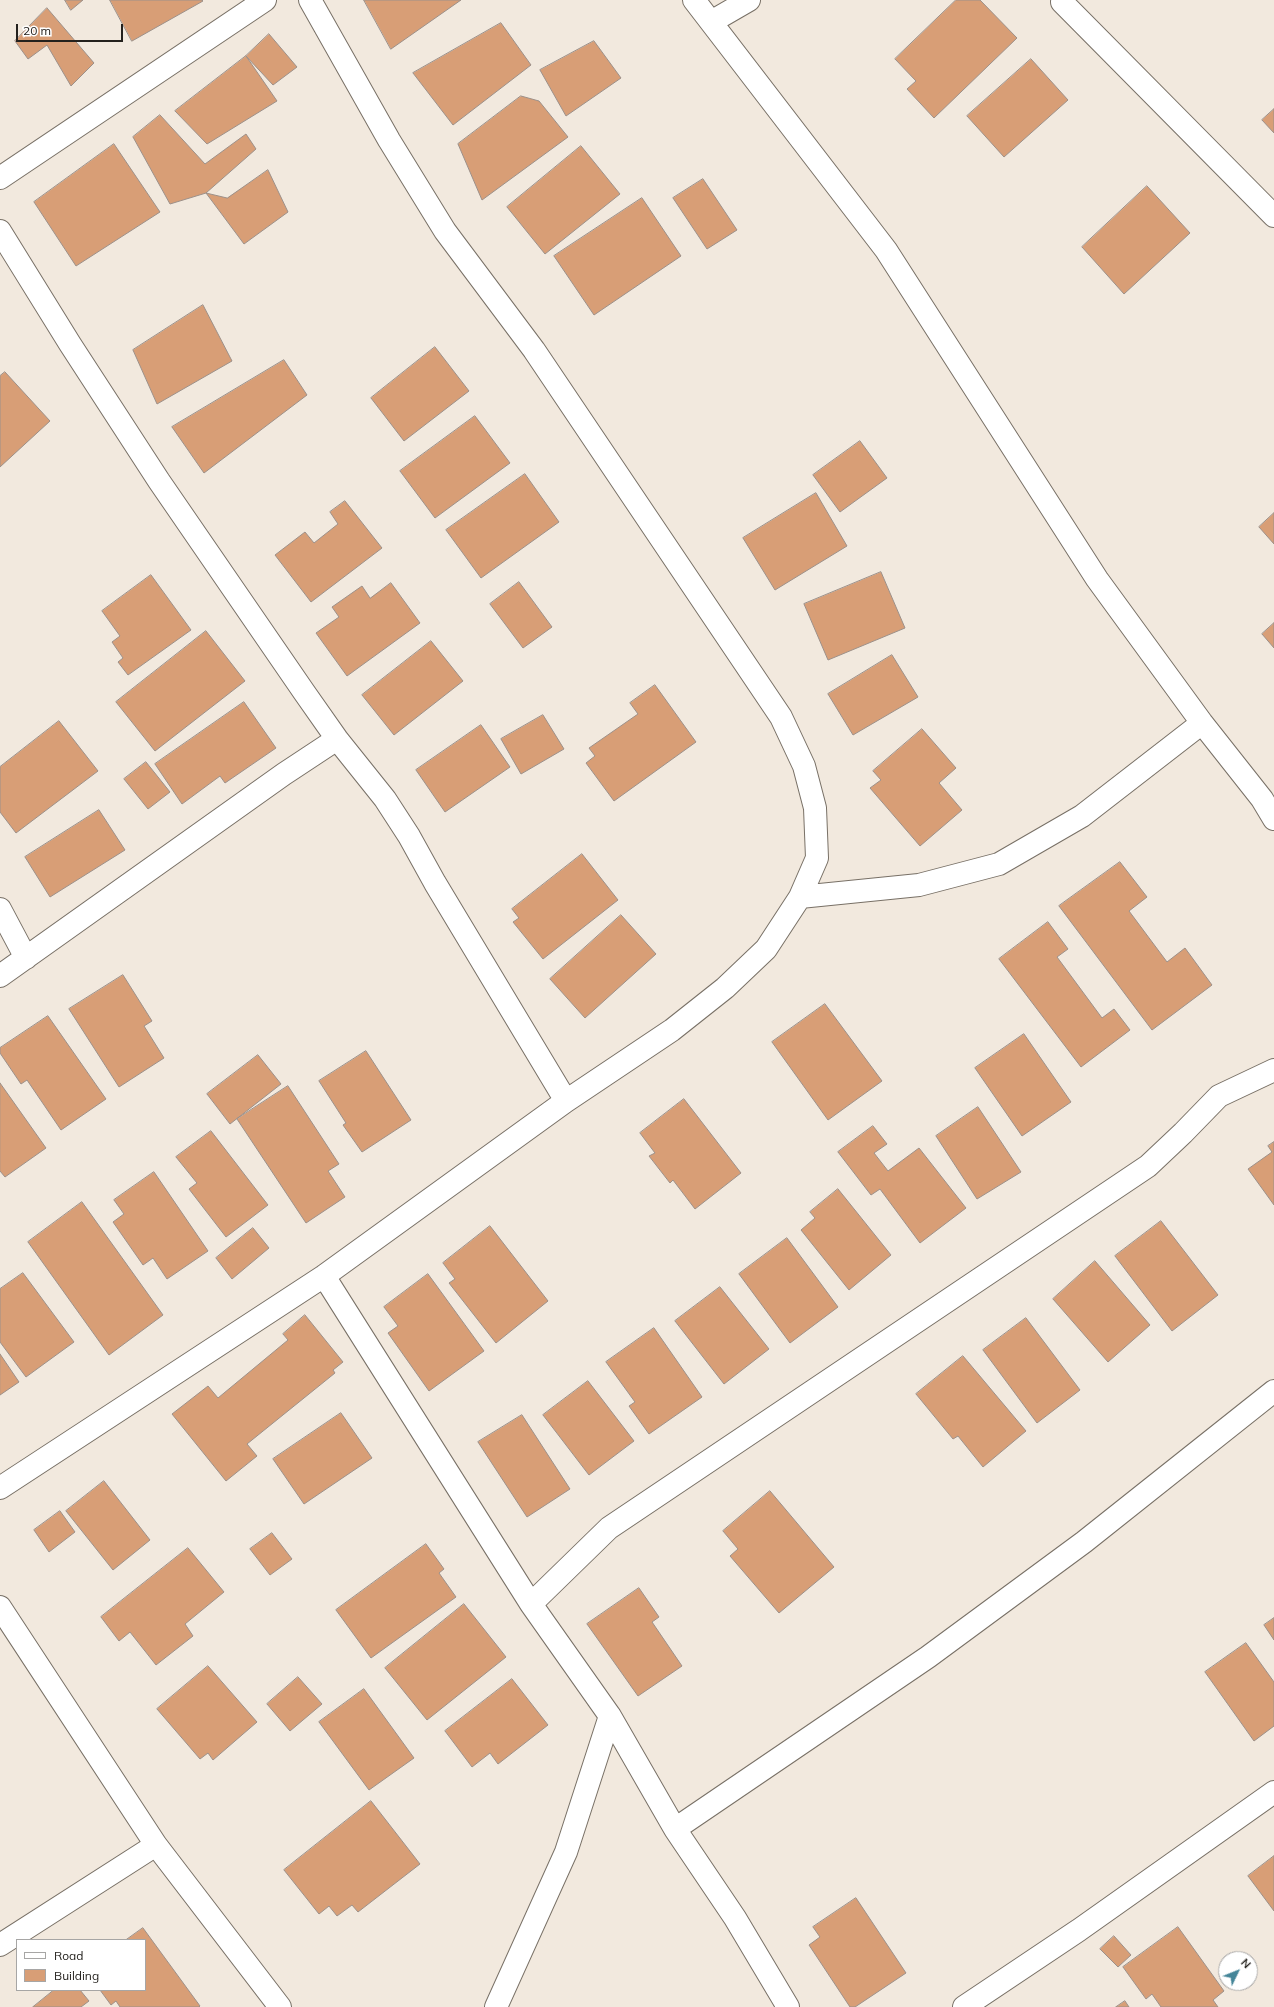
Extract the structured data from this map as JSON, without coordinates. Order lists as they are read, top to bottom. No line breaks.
{"legend":["Road","Building"],"scale_bar":"20 m","north":"top right"}
